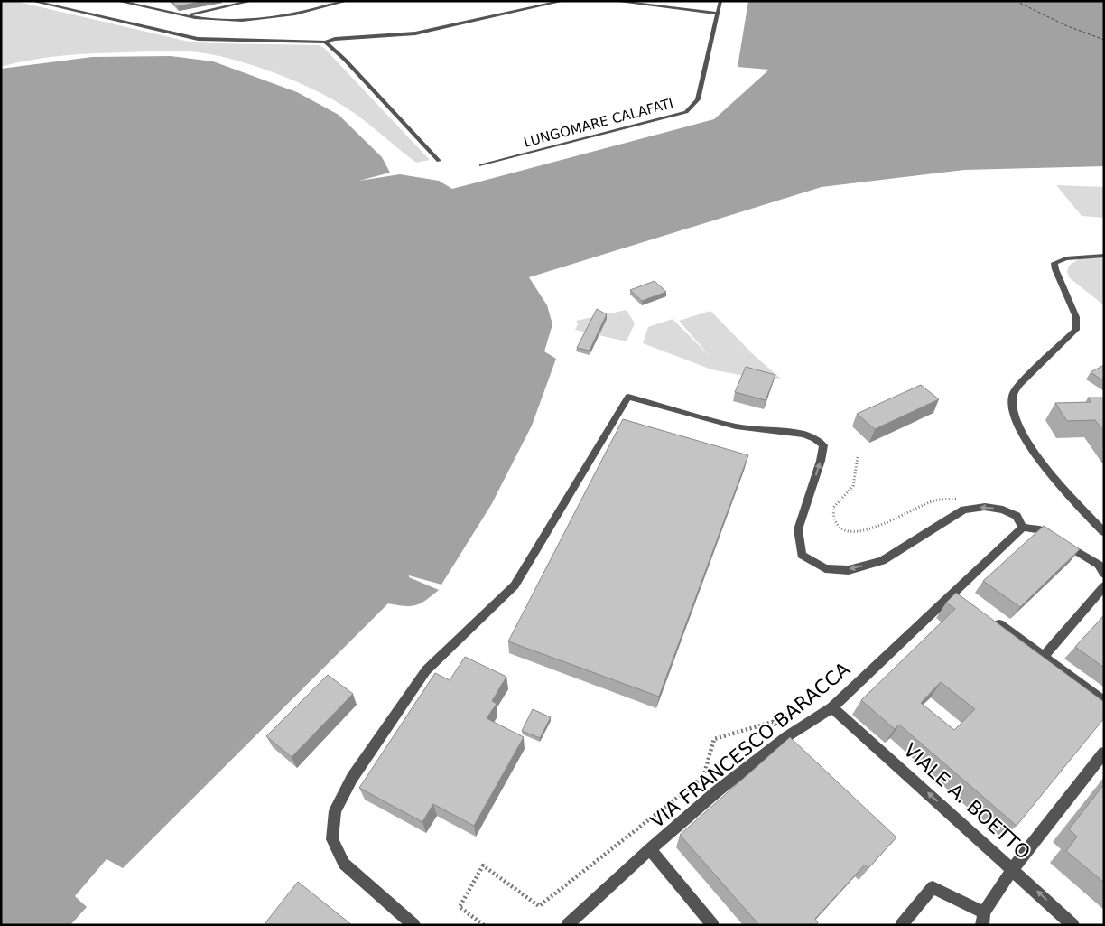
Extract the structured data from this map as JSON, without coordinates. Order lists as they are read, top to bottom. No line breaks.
{"streets":{"street":["LUNGOMARE CALAFATI","VIA FRANCESCO BARACCA","VIALE A. BOETTO"]},"crossings":[["VIA FRANCESCO BARACCA","VIALE A. BOETTO"]],"one_way":["VIALE A. BOETTO"]}
